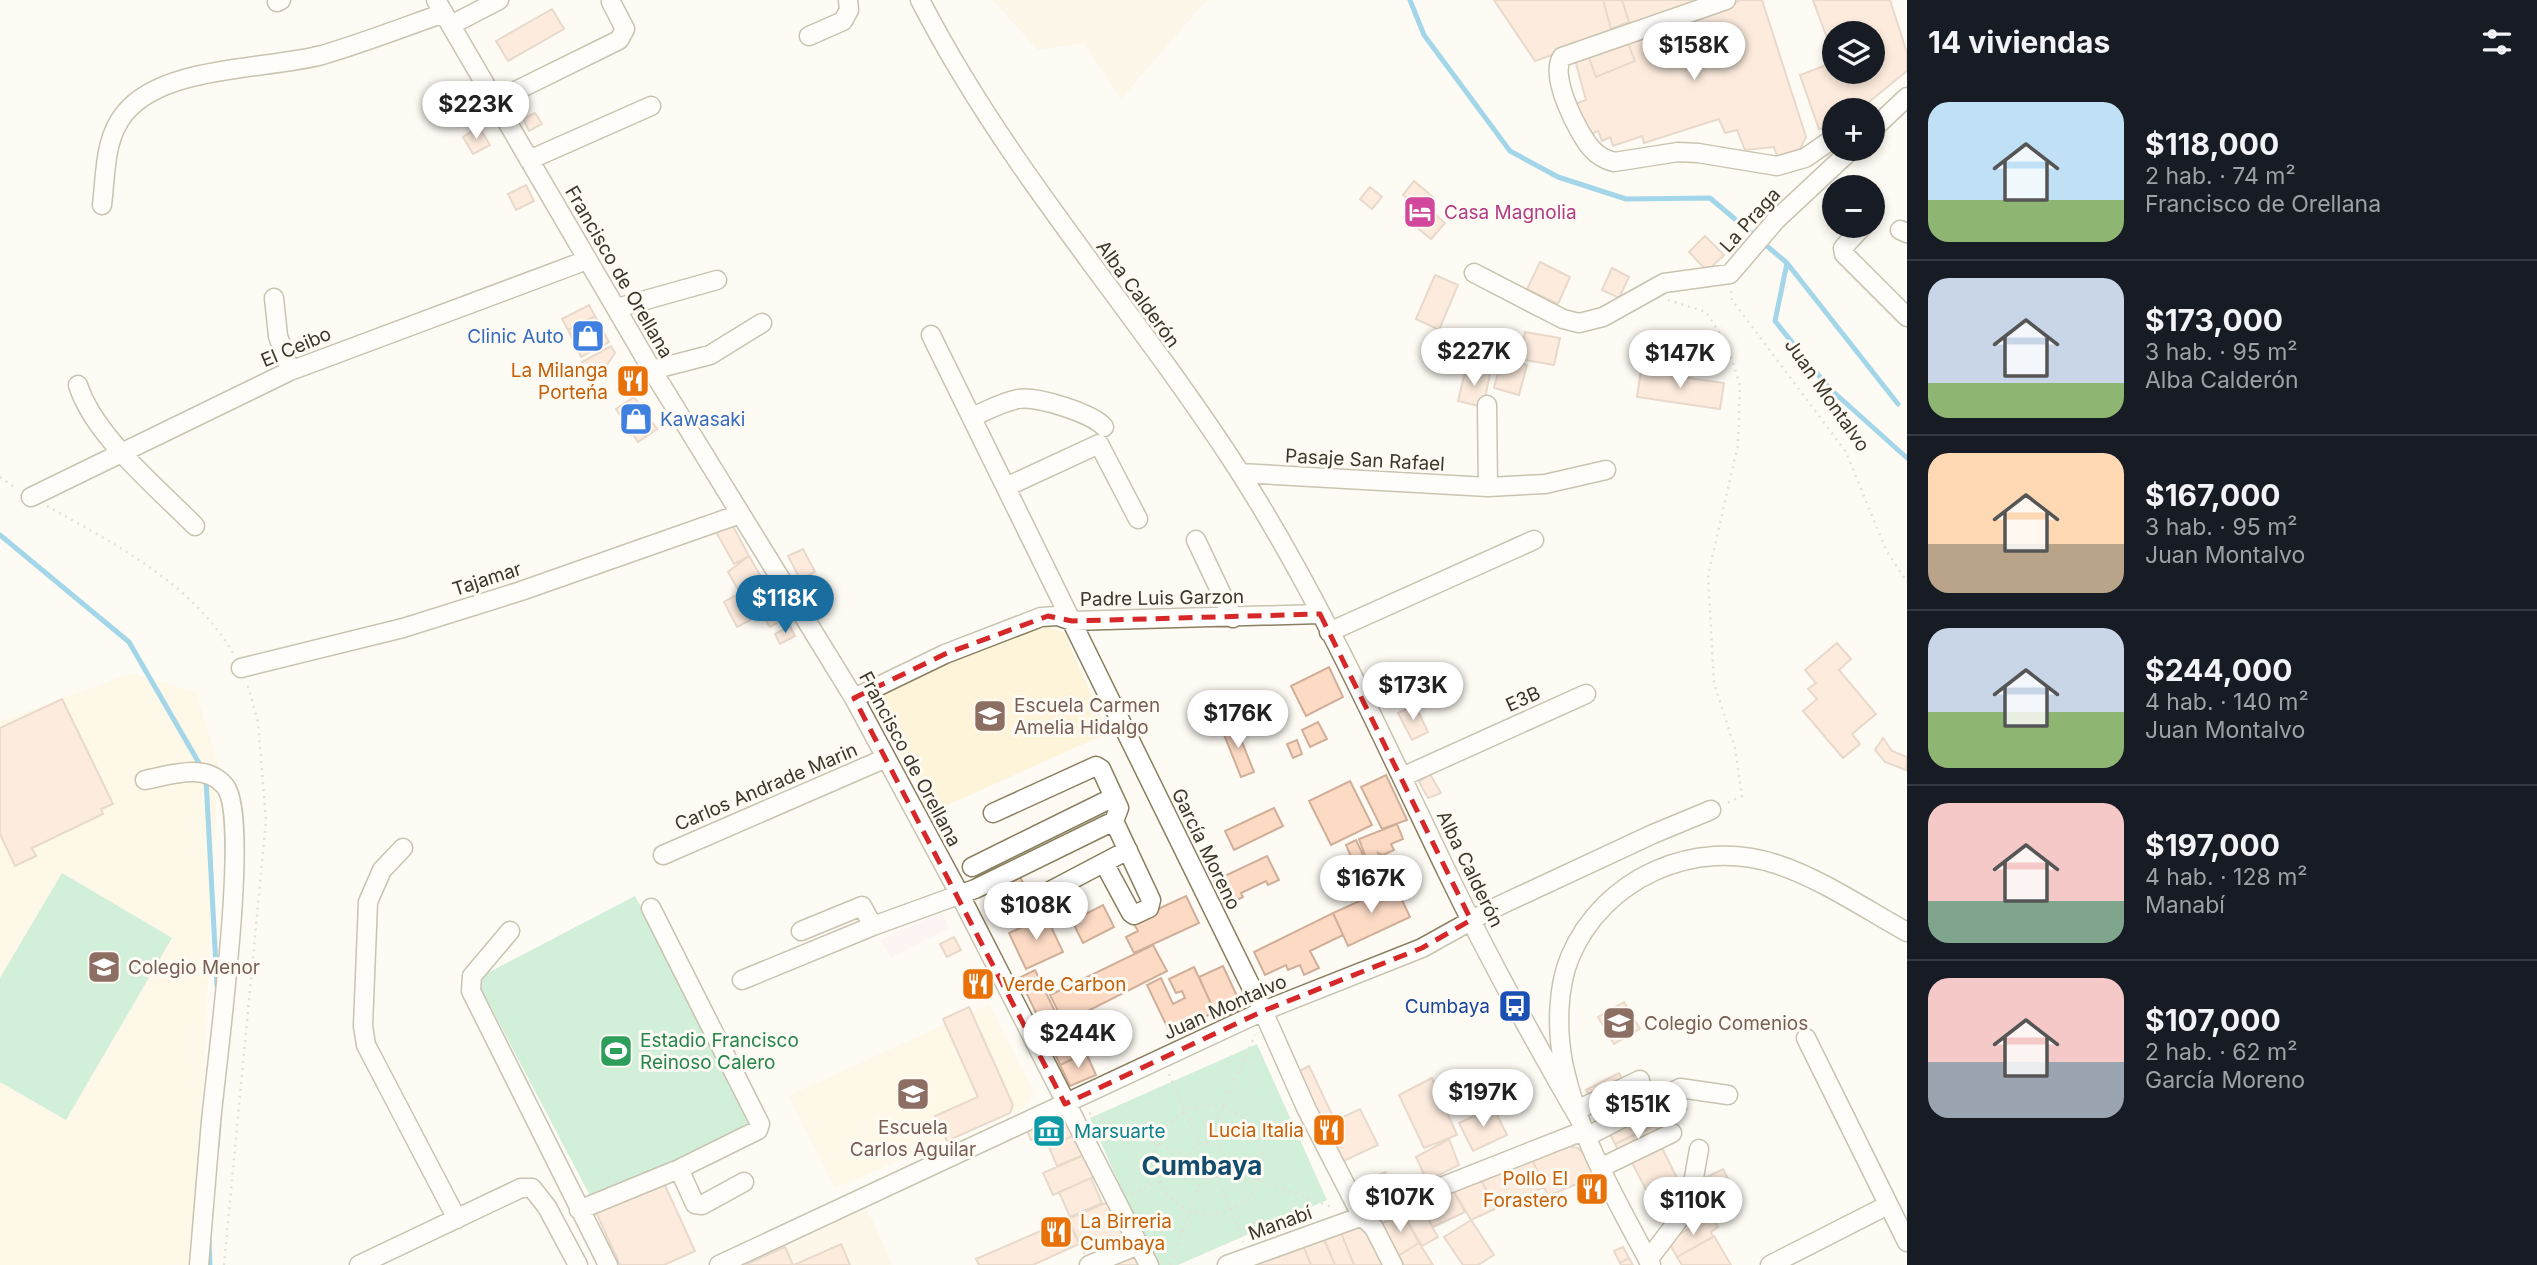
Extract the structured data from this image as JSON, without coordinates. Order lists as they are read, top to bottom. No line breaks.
{"streets":{"street":["La Praga","Francisco de Orellana","Alba Calderón","El Ceibo","Juan Montalvo","Pasaje San Rafael","Tajamar","Padre Luis Garzon","E3B","Carlos Andrade Marin","García Moreno","Manabí"]},"crossings":[["La Praga","Juan Montalvo"],["Francisco de Orellana","El Ceibo"],["Francisco de Orellana","Juan Montalvo"],["Francisco de Orellana","Tajamar"],["Francisco de Orellana","Padre Luis Garzon"],["Francisco de Orellana","Carlos Andrade Marin"],["Alba Calderón","Juan Montalvo"],["Alba Calderón","Pasaje San Rafael"],["Alba Calderón","Padre Luis Garzon"],["Alba Calderón","E3B"],["Alba Calderón","Manabí"],["Juan Montalvo","García Moreno"],["Padre Luis Garzon","García Moreno"],["García Moreno","Manabí"]],"districts":["Cumbaya"],"places":{"hotel":["Casa Magnolia"],"shop":["Clinic Auto","Kawasaki"],"restaurant":["La Milanga Porteńa","Verde Carbon","Lucia Italia","Pollo El Forastero","La Birreria Cumbaya"],"school or university":["Escuela Carmen Amelia Hidalgo","Colegio Menor","Colegio Comenios","Escuela Carlos Aguilar"],"bus stop":["Cumbaya"],"sports":["Estadio Francisco Reinoso Calero"],"museum":["Marsuarte"]},"page":{"heading":"14 viviendas","map_buttons":["+","−"],"price":["$158K","$223K","$227K","$147K","$118K","$173K","$176K","$167K","$108K","$244K","$197K","$151K","$107K","$110K"],"list":[{"name":"$118,000","note":"2 hab. · 74 m² · Francisco de Orellana"},{"name":"$173,000","note":"3 hab. · 95 m² · Alba Calderón"},{"name":"$167,000","note":"3 hab. · 95 m² · Juan Montalvo"},{"name":"$244,000","note":"4 hab. · 140 m² · Juan Montalvo"},{"name":"$197,000","note":"4 hab. · 128 m² · Manabí"},{"name":"$107,000","note":"2 hab. · 62 m² · García Moreno"}]}}
